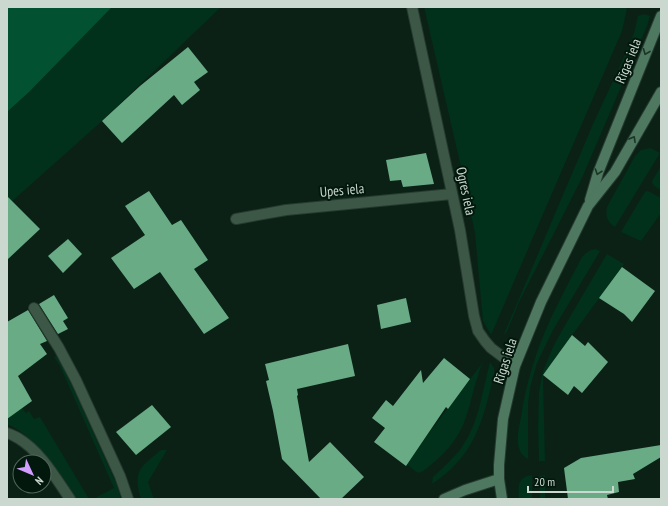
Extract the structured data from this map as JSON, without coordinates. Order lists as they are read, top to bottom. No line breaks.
{"streets":{"main road":["Rīgas iela"],"street":["Upes iela","Ogres iela"]},"crossings":[["Rīgas iela","Ogres iela"],["Upes iela","Ogres iela"]],"scale_bar":"20 m","north":"bottom right"}
